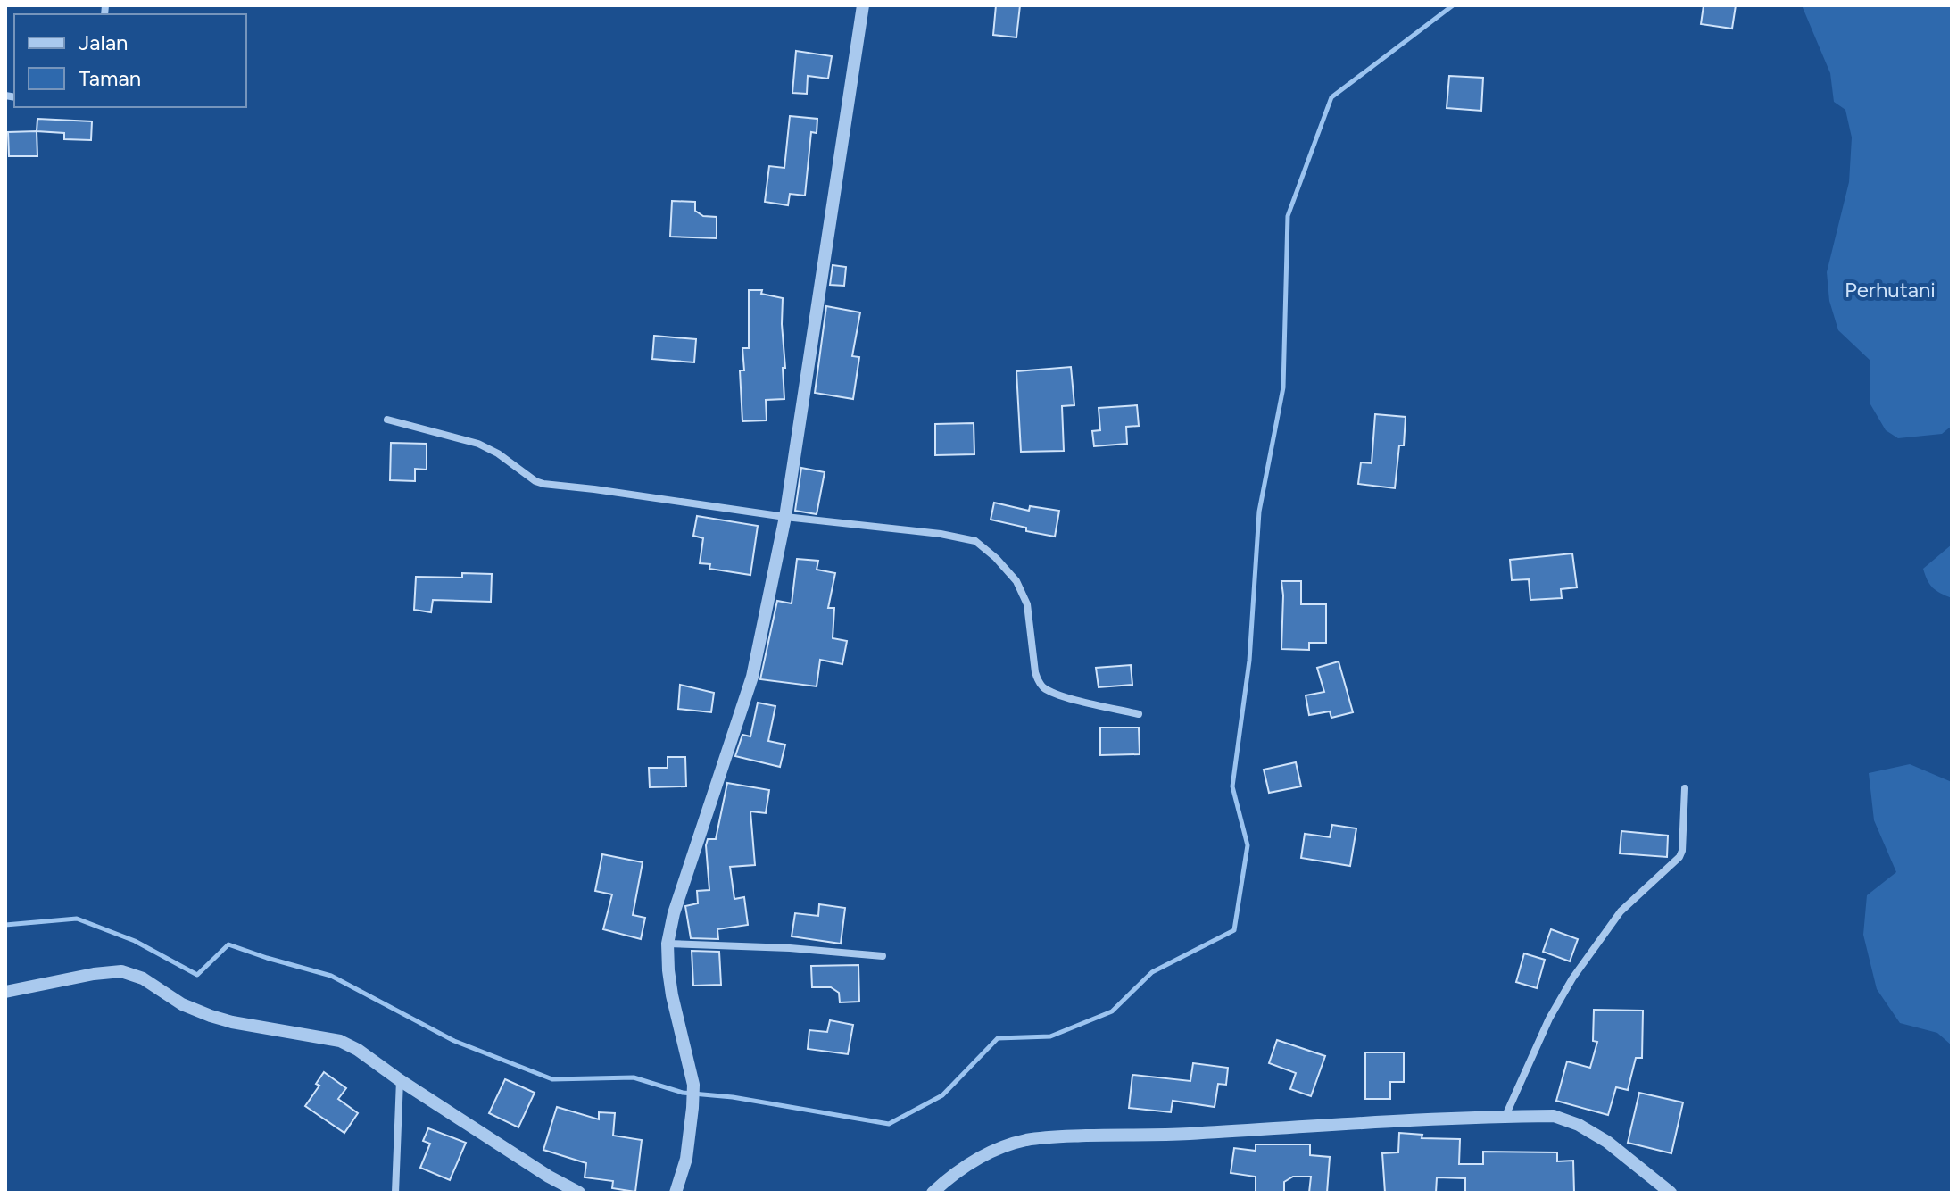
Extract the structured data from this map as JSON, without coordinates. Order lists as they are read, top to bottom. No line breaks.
{"parks":["Perhutani"],"legend":["Jalan","Taman"]}
